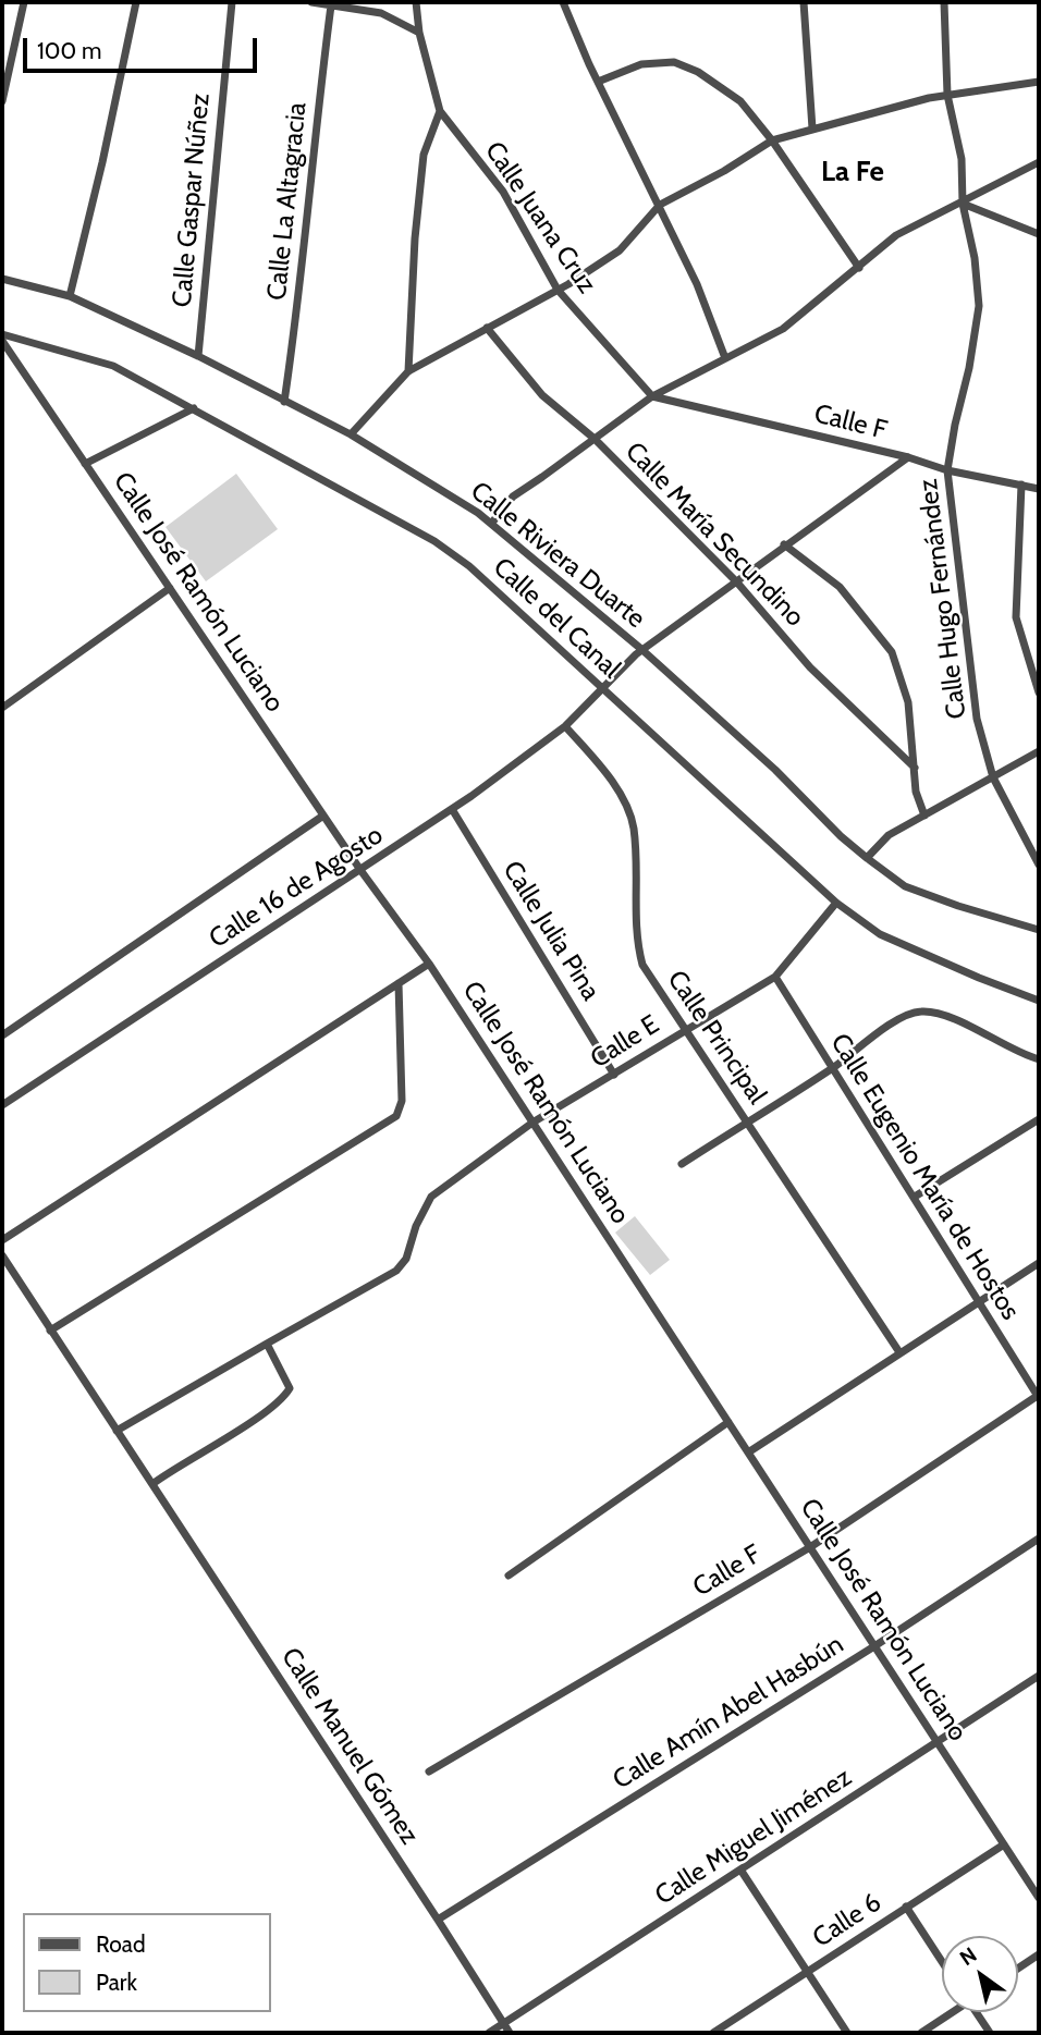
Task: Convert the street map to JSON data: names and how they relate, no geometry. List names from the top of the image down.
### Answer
{
  "streets": {
    "street": [
      "Calle Gaspar Núñez",
      "Calle La Altagracia",
      "Calle Juana Cruz",
      "Calle F",
      "Calle María Secundino",
      "Calle Riviera Duarte",
      "Calle José Ramón Luciano",
      "Calle Hugo Fernández",
      "Calle del Canal",
      "Calle 16 de Agosto",
      "Calle Julia Pina",
      "Calle Principal",
      "Calle E",
      "Calle Eugenio María de Hostos",
      "Calle Amín Abel Hasbún",
      "Calle Manuel Gómez",
      "Calle Miguel Jiménez",
      "Calle 6"
    ]
  },
  "crossings": [
    ["Calle Gaspar Núñez", "Calle Riviera Duarte"],
    ["Calle La Altagracia", "Calle Riviera Duarte"],
    ["Calle Juana Cruz", "Calle F"],
    ["Calle F", "Calle José Ramón Luciano"],
    ["Calle F", "Calle Hugo Fernández"],
    ["Calle F", "Calle 16 de Agosto"],
    ["Calle F", "Calle Eugenio María de Hostos"],
    ["Calle María Secundino", "Calle 16 de Agosto"],
    ["Calle Riviera Duarte", "Calle 16 de Agosto"],
    ["Calle José Ramón Luciano", "Calle 16 de Agosto"],
    ["Calle José Ramón Luciano", "Calle E"],
    ["Calle José Ramón Luciano", "Calle Amín Abel Hasbún"],
    ["Calle José Ramón Luciano", "Calle Miguel Jiménez"],
    ["Calle José Ramón Luciano", "Calle 6"],
    ["Calle del Canal", "Calle 16 de Agosto"],
    ["Calle del Canal", "Calle E"],
    ["Calle 16 de Agosto", "Calle Julia Pina"],
    ["Calle 16 de Agosto", "Calle Principal"],
    ["Calle Julia Pina", "Calle E"],
    ["Calle Principal", "Calle E"],
    ["Calle E", "Calle Eugenio María de Hostos"],
    ["Calle E", "Calle Manuel Gómez"],
    ["Calle Amín Abel Hasbún", "Calle Manuel Gómez"],
    ["Calle Manuel Gómez", "Calle Miguel Jiménez"]
  ],
  "districts": ["La Fe"],
  "legend": ["Road", "Park"],
  "scale_bar": "100 m",
  "north": "top left"
}
